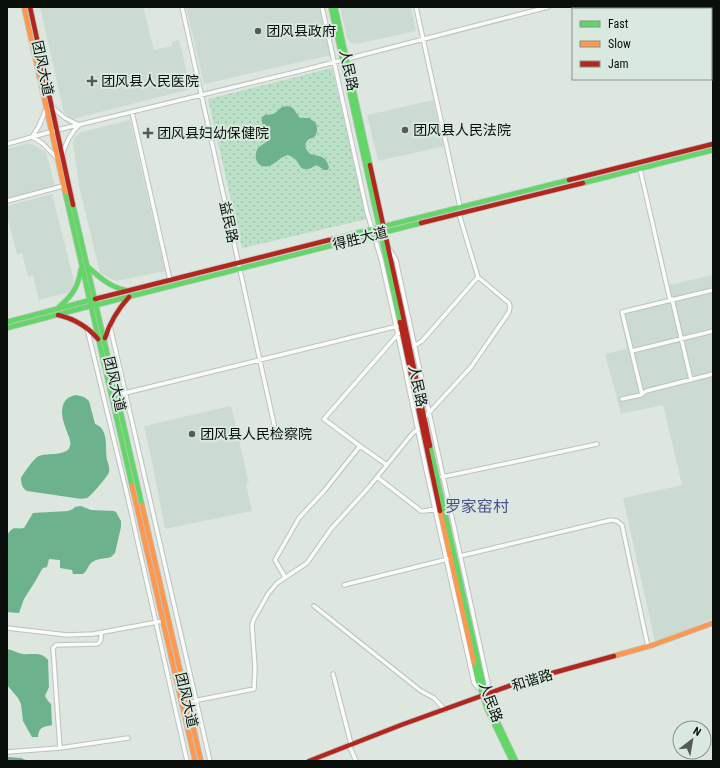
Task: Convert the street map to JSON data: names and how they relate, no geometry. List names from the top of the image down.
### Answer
{
  "streets": {
    "main road": [
      "团风大道",
      "人民路",
      "得胜大道",
      "和谐路"
    ],
    "street": ["益民路"]
  },
  "crossings": [
    ["团风大道", "得胜大道"],
    ["人民路", "得胜大道"],
    ["人民路", "和谐路"],
    ["益民路", "得胜大道"]
  ],
  "districts": ["罗家窑村"],
  "places": {
    "other": ["团风县政府", "团风县人民法院", "团风县人民检察院"],
    "health": ["团风县人民医院", "团风县妇幼保健院"]
  },
  "legend": ["Fast", "Slow", "Jam"],
  "north": "top right"
}
